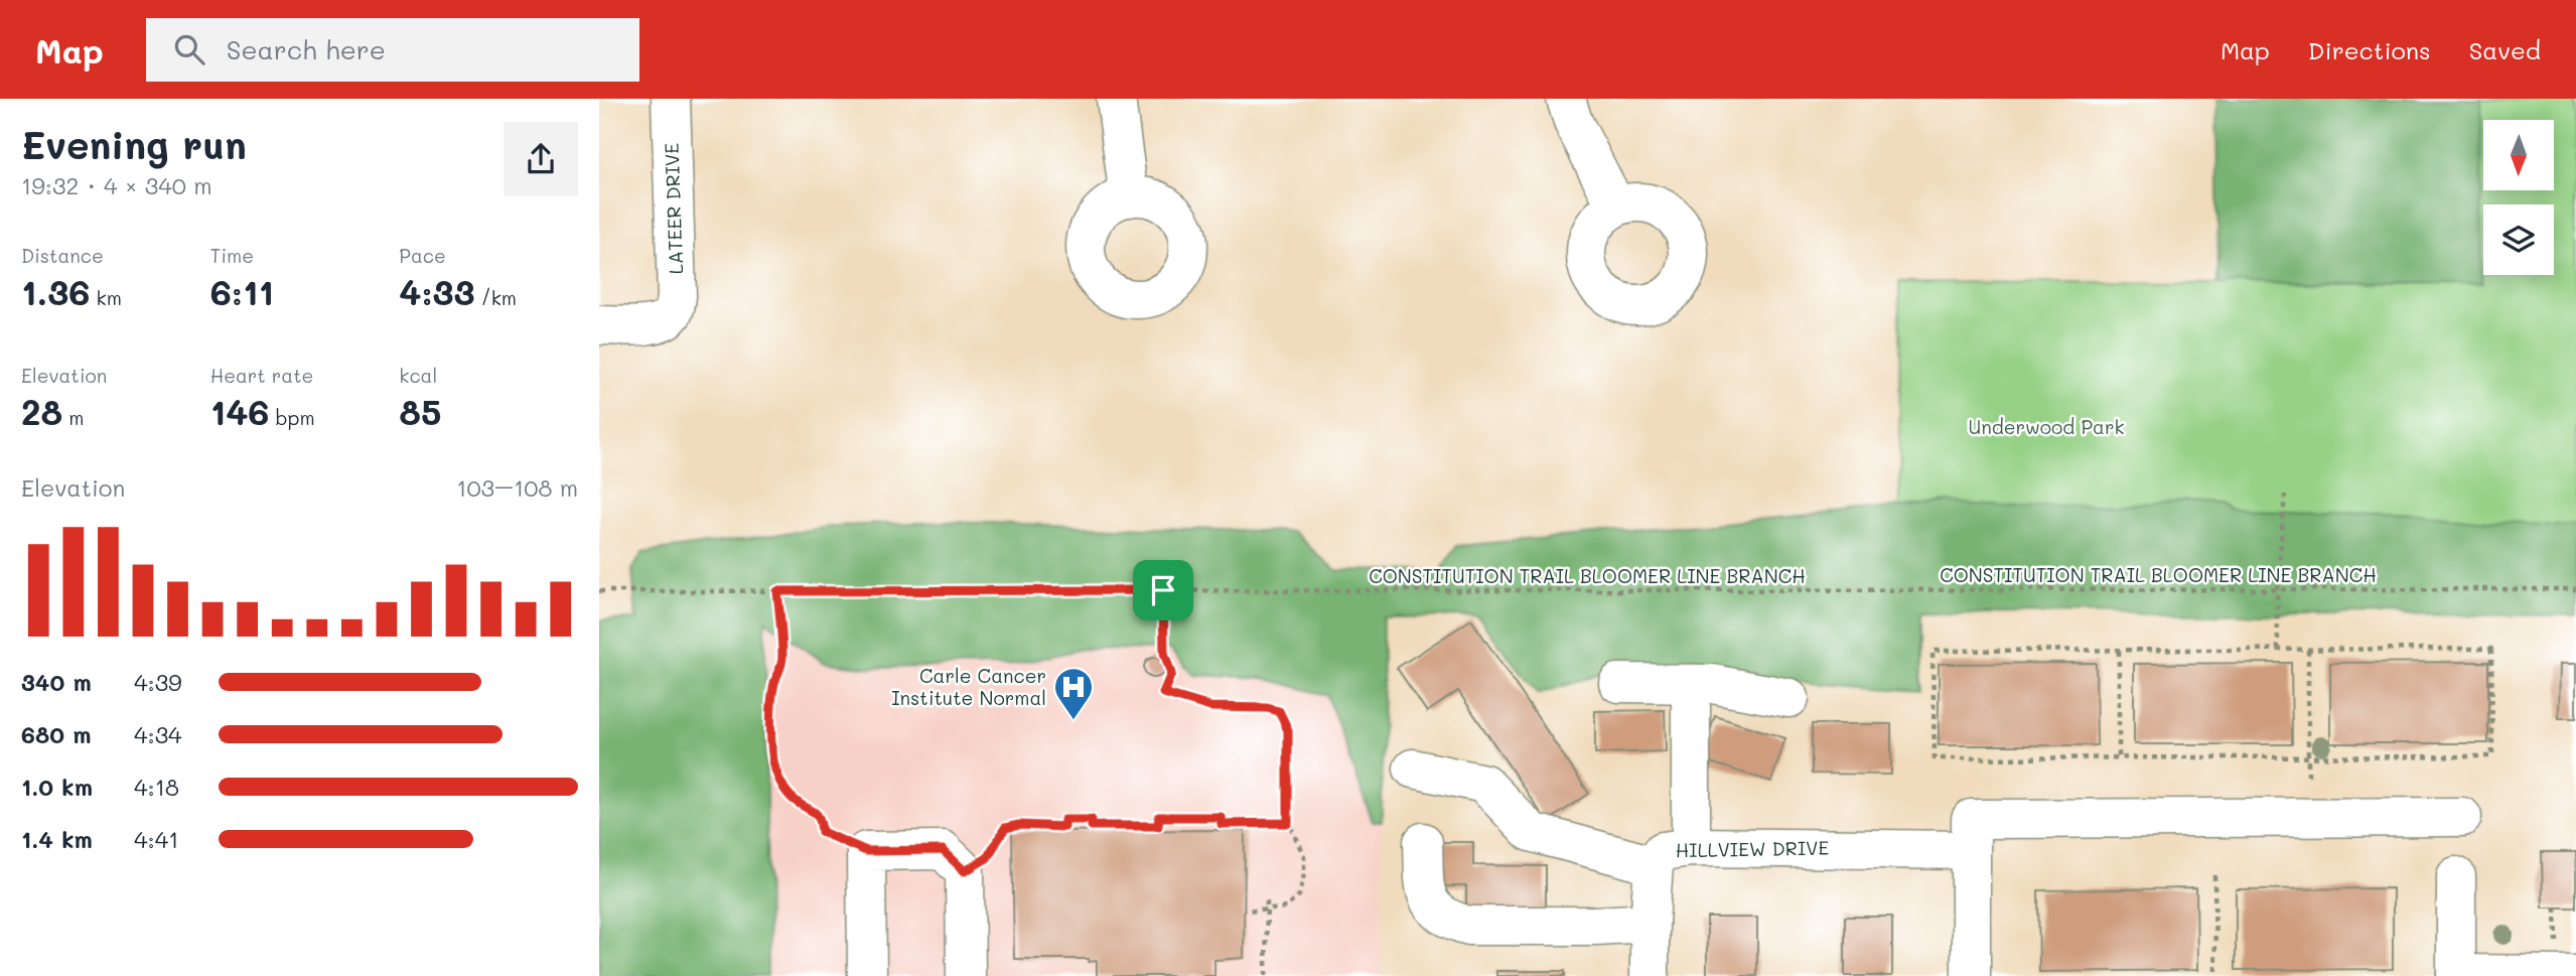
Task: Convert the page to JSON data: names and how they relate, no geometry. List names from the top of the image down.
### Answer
{
  "streets": {
    "street": ["LATEER DRIVE", "HILLVIEW DRIVE"],
    "path": ["CONSTITUTION TRAIL BLOOMER LINE BRANCH"]
  },
  "parks": ["Underwood Park"],
  "places": {
    "hospital": ["Carle Cancer Institute Normal"]
  },
  "north": "bottom",
  "page": {
    "header": "Map",
    "search": "Search here",
    "nav": ["Map", "Directions", "Saved"],
    "heading": ["Evening run", "19:32 · 4 × 340 m"],
    "stats": [
      ["Distance", "1.36 km"],
      ["Time", "6:11"],
      ["Pace", "4:33 /km"],
      ["Elevation", "28 m"],
      ["Heart rate", "146 bpm"],
      ["kcal", "85"]
    ],
    "chart": ["Elevation", "103–108 m"],
    "list": [
      {
        "name": "340 m",
        "note": "4:39"
      },
      {
        "name": "680 m",
        "note": "4:34"
      },
      {
        "name": "1.0 km",
        "note": "4:18"
      },
      {
        "name": "1.4 km",
        "note": "4:41"
      }
    ]
  }
}
